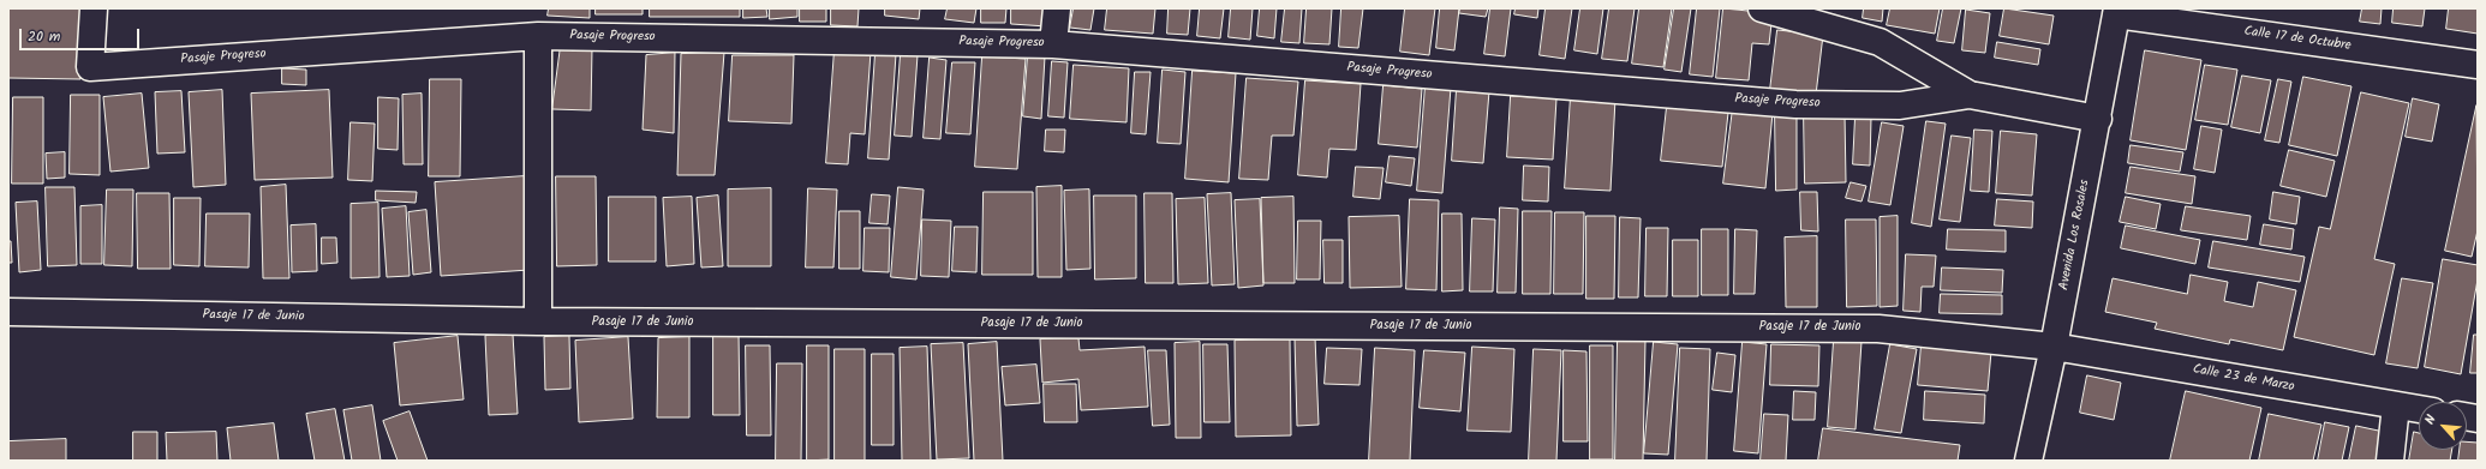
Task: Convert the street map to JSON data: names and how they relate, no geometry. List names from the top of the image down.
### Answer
{
  "streets": {
    "street": [
      "Pasaje Progreso",
      "Calle 17 de Octubre",
      "Avenida Los Rosales",
      "Pasaje 17 de Junio",
      "Calle 23 de Marzo"
    ]
  },
  "crossings": [
    ["Calle 17 de Octubre", "Avenida Los Rosales"],
    ["Avenida Los Rosales", "Pasaje 17 de Junio"],
    ["Avenida Los Rosales", "Calle 23 de Marzo"],
    ["Pasaje 17 de Junio", "Calle 23 de Marzo"]
  ],
  "scale_bar": "20 m",
  "north": "top left"
}
